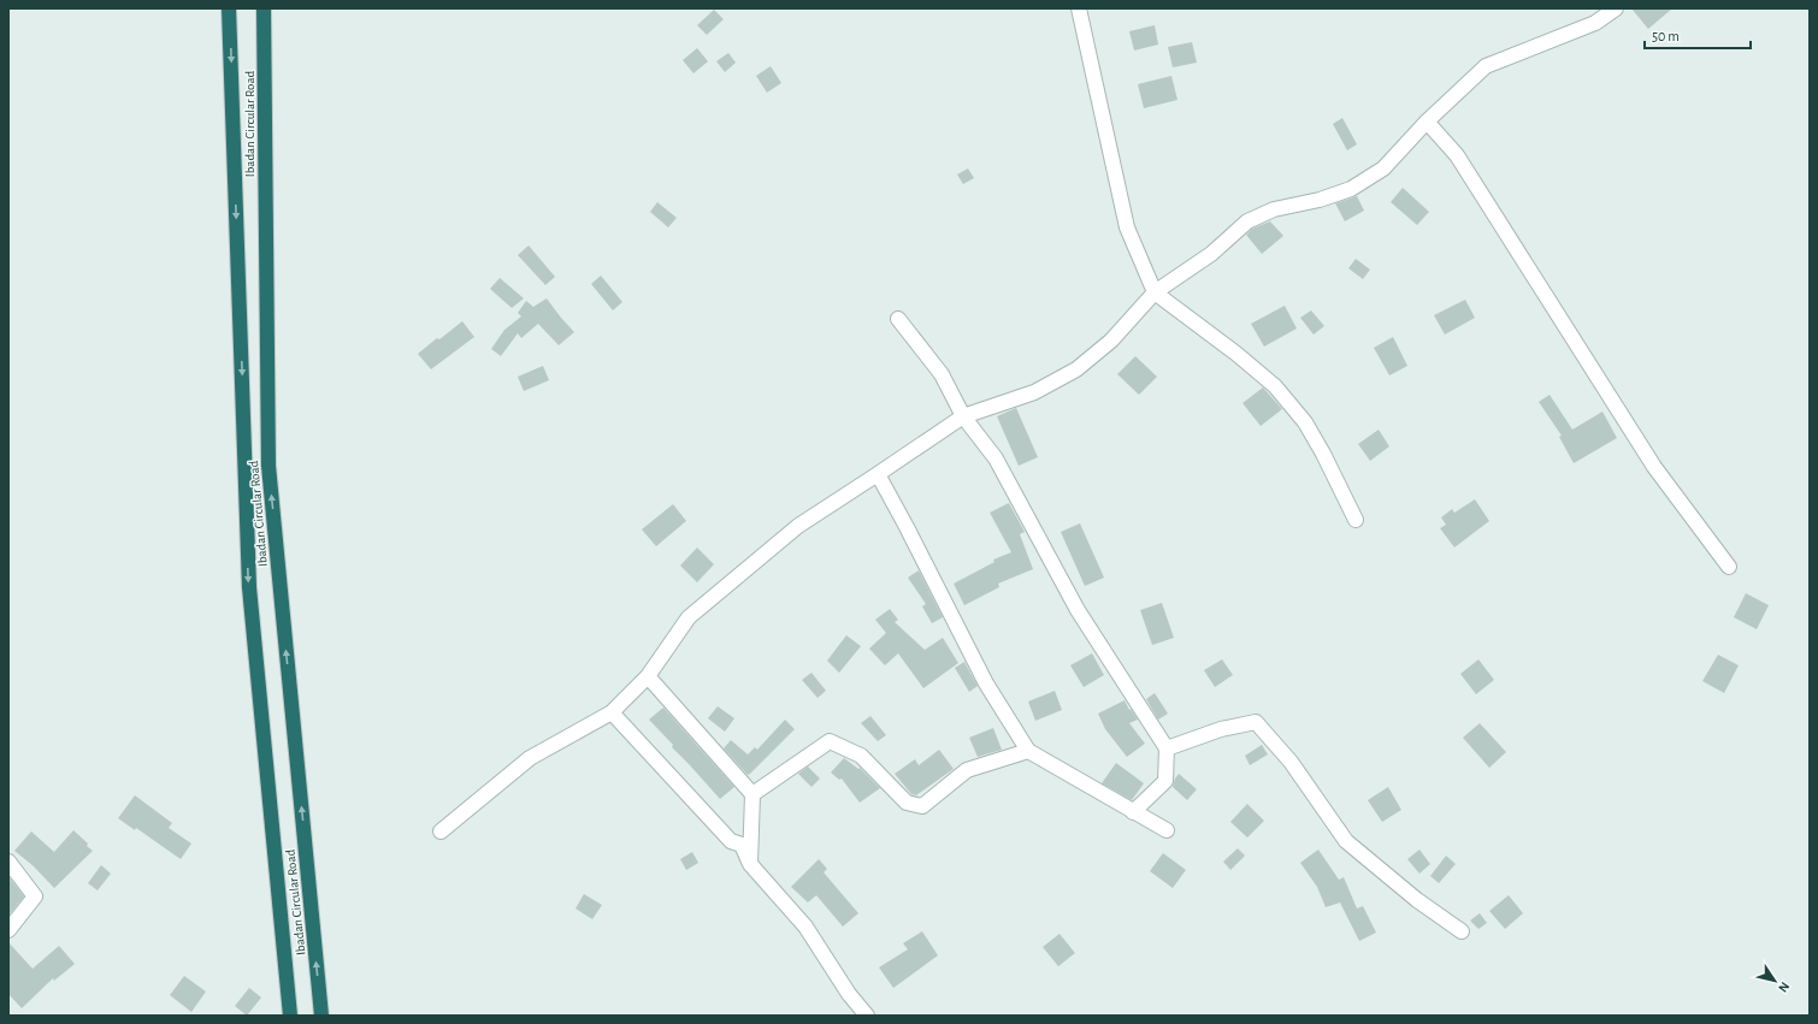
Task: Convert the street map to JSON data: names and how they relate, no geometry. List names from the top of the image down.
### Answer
{
  "streets": {
    "highway": ["Ibadan Circular Road"]
  },
  "scale_bar": "50 m",
  "north": "bottom right"
}
